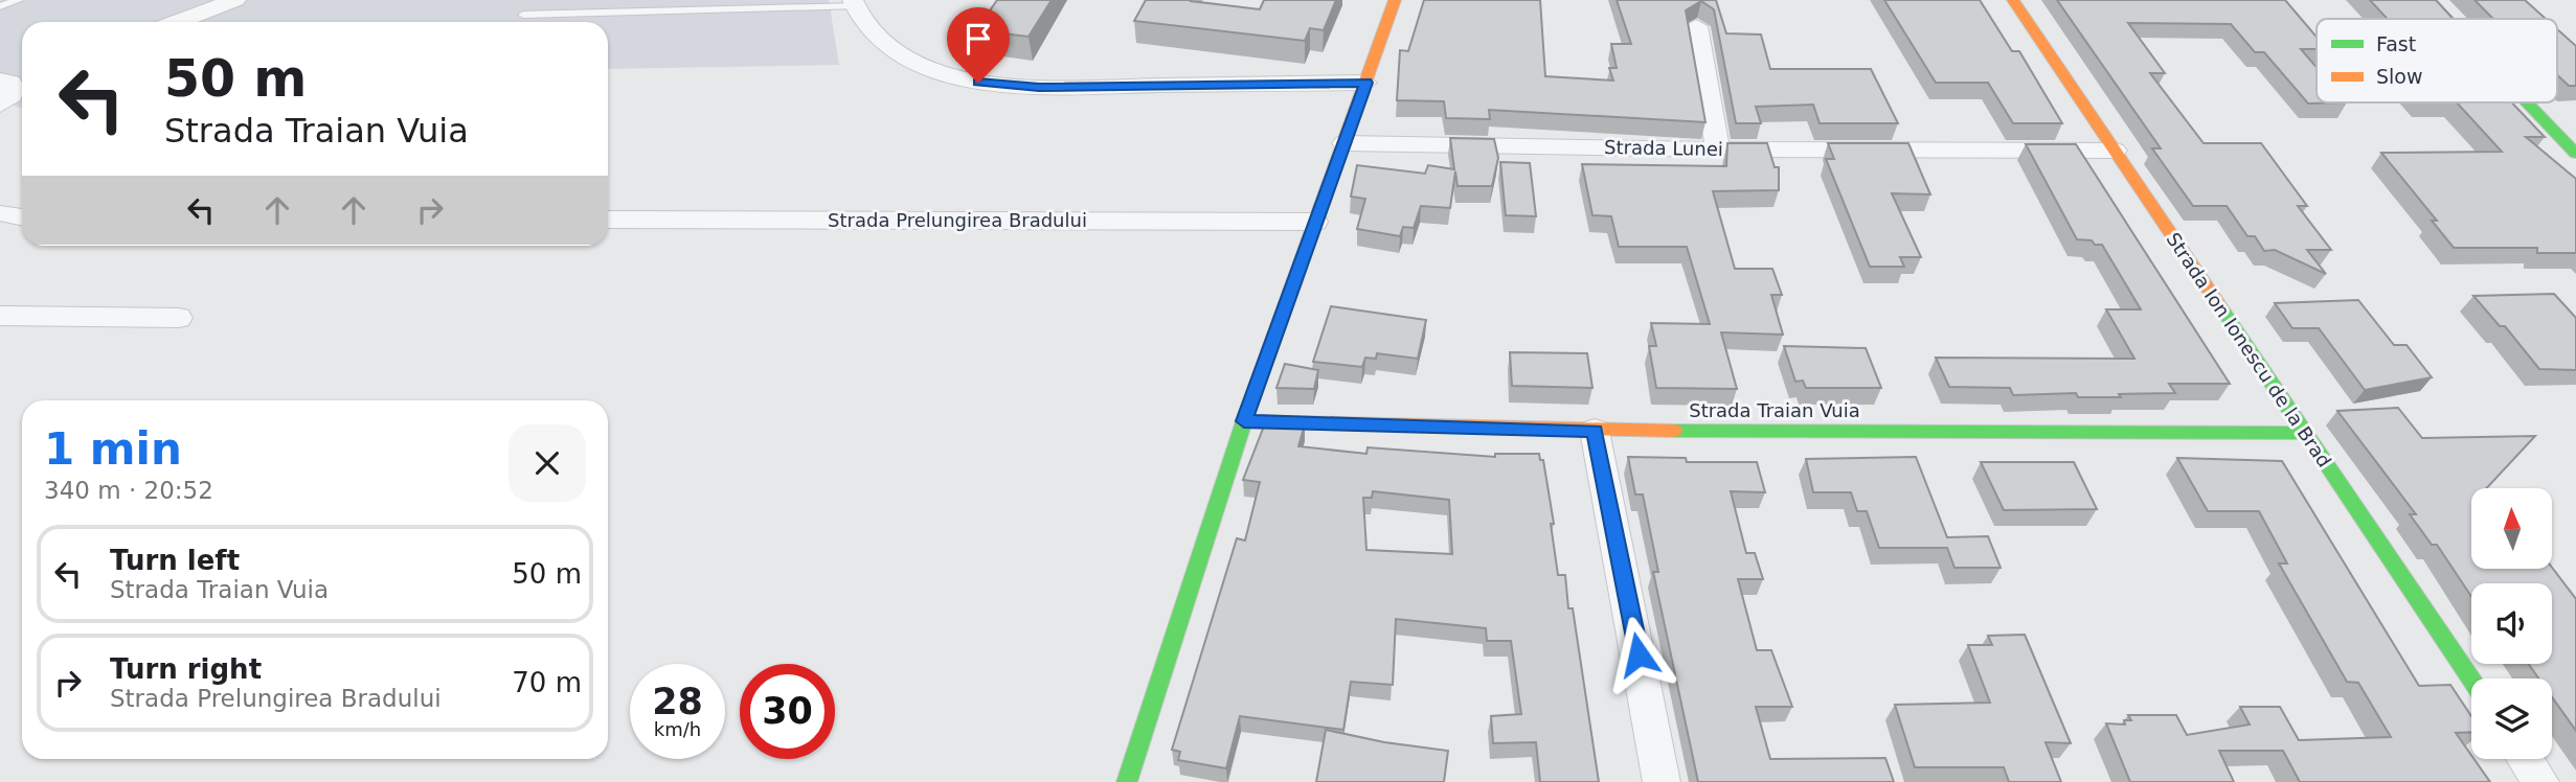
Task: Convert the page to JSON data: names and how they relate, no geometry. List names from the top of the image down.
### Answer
{
  "streets": {
    "street": [
      "Strada Lunei",
      "Strada Prelungirea Bradului",
      "Strada Ion Ionescu de la Brad",
      "Strada Traian Vuia"
    ]
  },
  "crossings": [
    ["Strada Lunei", "Strada Ion Ionescu de la Brad"],
    ["Strada Ion Ionescu de la Brad", "Strada Traian Vuia"]
  ],
  "legend": ["Fast", "Slow"],
  "north": "top",
  "page": {
    "turn": ["50 m", "Strada Traian Vuia"],
    "heading": ["1 min", "340 m · 20:52"],
    "list": [
      {
        "name": "Turn left",
        "note": "Strada Traian Vuia",
        "value": "50 m"
      },
      {
        "name": "Turn right",
        "note": "Strada Prelungirea Bradului",
        "value": "70 m"
      }
    ],
    "speed": "28 km/h",
    "limit": "30"
  }
}
